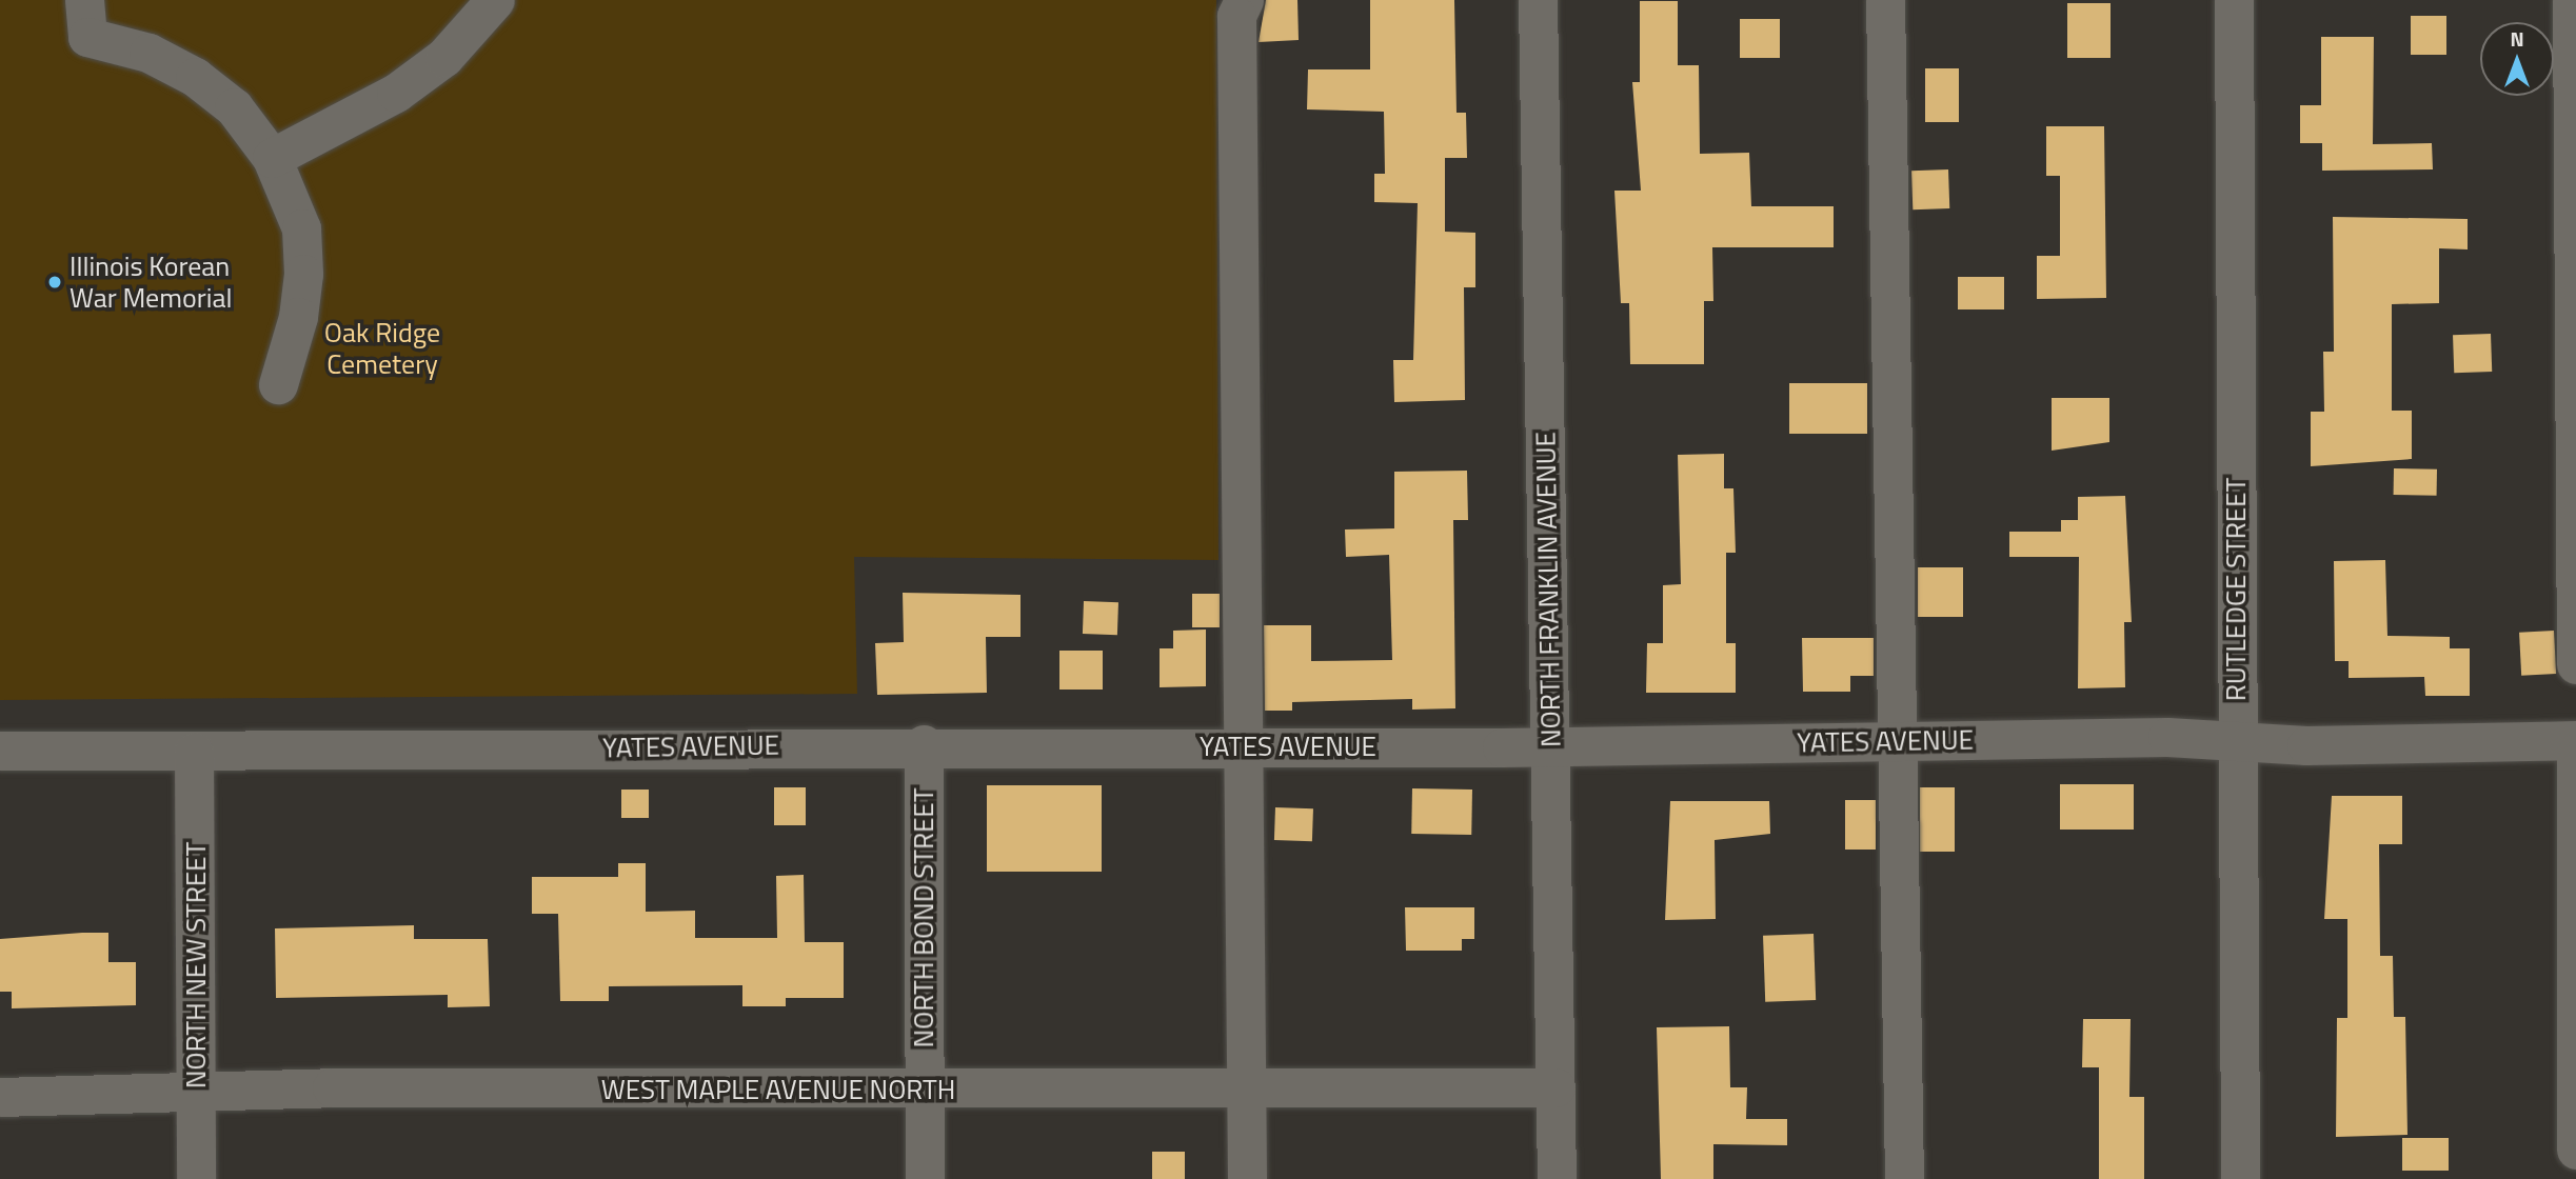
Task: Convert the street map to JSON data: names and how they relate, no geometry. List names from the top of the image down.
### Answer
{
  "streets": {
    "street": [
      "NORTH FRANKLIN AVENUE",
      "RUTLEDGE STREET",
      "YATES AVENUE",
      "NORTH BOND STREET",
      "NORTH NEW STREET",
      "WEST MAPLE AVENUE NORTH"
    ]
  },
  "crossings": [
    ["NORTH FRANKLIN AVENUE", "YATES AVENUE"],
    ["NORTH FRANKLIN AVENUE", "WEST MAPLE AVENUE NORTH"],
    ["RUTLEDGE STREET", "YATES AVENUE"],
    ["YATES AVENUE", "NORTH BOND STREET"],
    ["YATES AVENUE", "NORTH NEW STREET"],
    ["NORTH BOND STREET", "WEST MAPLE AVENUE NORTH"],
    ["NORTH NEW STREET", "WEST MAPLE AVENUE NORTH"]
  ],
  "parks": ["Oak Ridge Cemetery"],
  "places": ["Illinois Korean War Memorial"],
  "north": "top"
}
